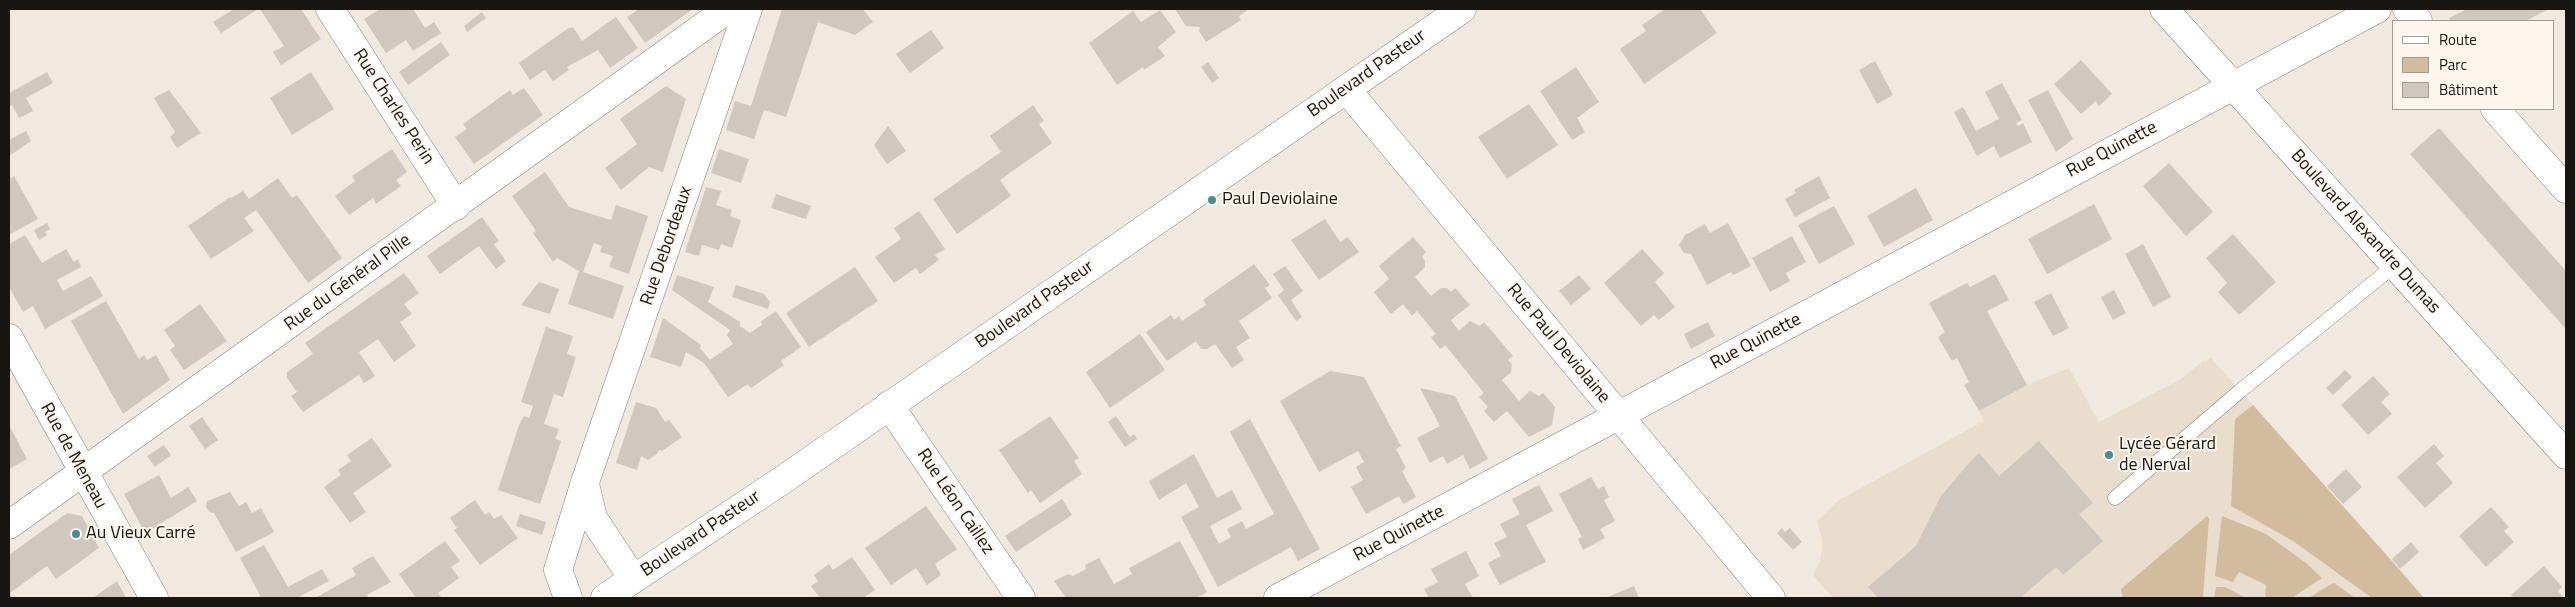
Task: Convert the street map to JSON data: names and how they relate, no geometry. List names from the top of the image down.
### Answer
{
  "streets": {
    "street": [
      "Boulevard Pasteur",
      "Rue Charles Perin",
      "Rue Quinette",
      "Boulevard Alexandre Dumas",
      "Rue Debordeaux",
      "Rue du Général Pille",
      "Rue Paul Deviolaine",
      "Rue de Meneau",
      "Rue Léon Caillez"
    ]
  },
  "crossings": [
    ["Boulevard Pasteur", "Rue Paul Deviolaine"],
    ["Boulevard Pasteur", "Rue Léon Caillez"],
    ["Rue Charles Perin", "Rue du Général Pille"],
    ["Rue Quinette", "Boulevard Alexandre Dumas"],
    ["Rue Quinette", "Rue Paul Deviolaine"],
    ["Rue du Général Pille", "Rue de Meneau"]
  ],
  "places": ["Paul Deviolaine", "Lycée Gérard de Nerval", "Au Vieux Carré"],
  "legend": ["Route", "Parc", "Bâtiment"]
}
